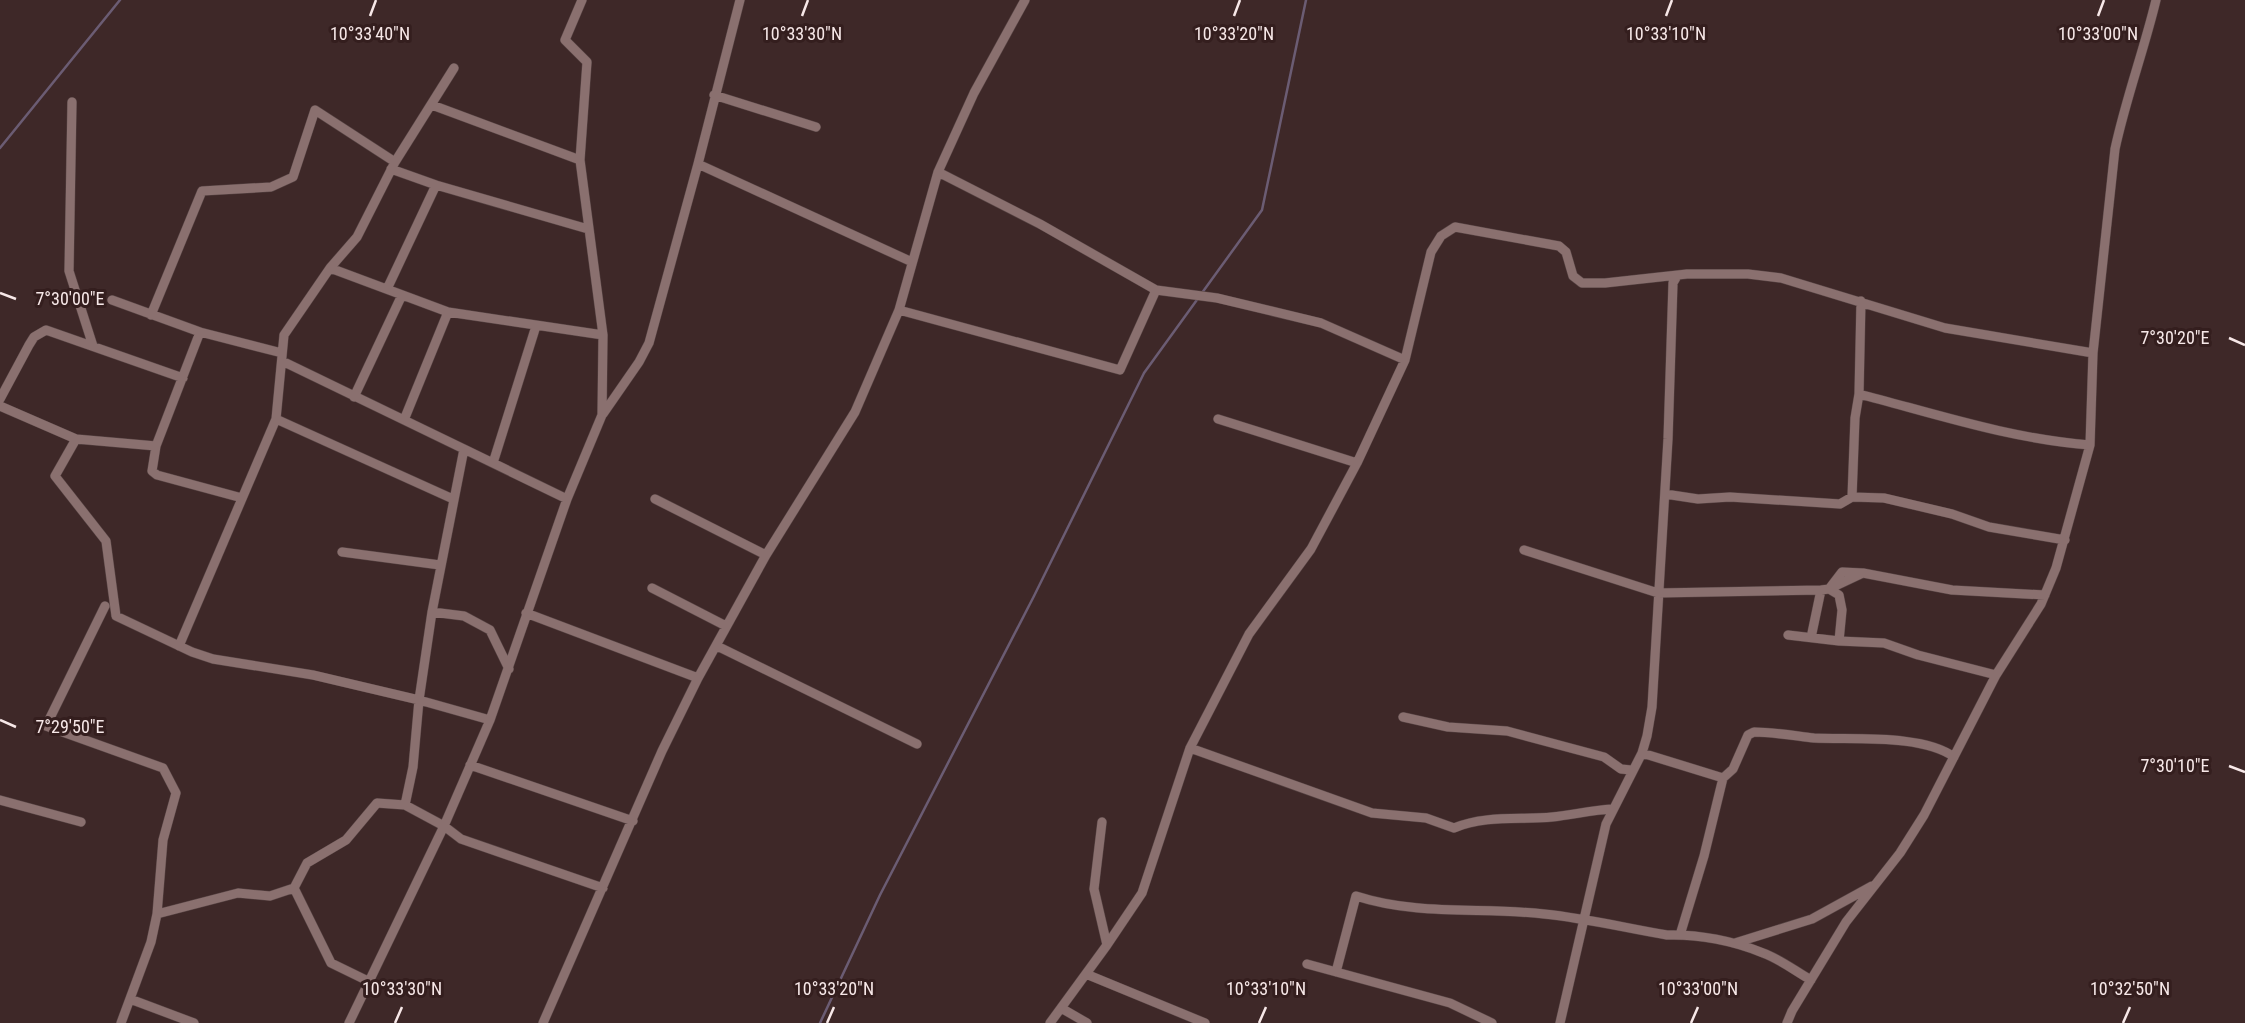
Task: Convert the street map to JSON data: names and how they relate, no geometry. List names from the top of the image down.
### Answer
{
  "coordinates": [
    "10°33'40\"N",
    "10°33'30\"N",
    "10°33'20\"N",
    "10°33'10\"N",
    "10°33'00\"N",
    "7°30'00\"E",
    "7°30'20\"E",
    "7°29'50\"E",
    "7°30'10\"E",
    "10°32'50\"N"
  ]
}
